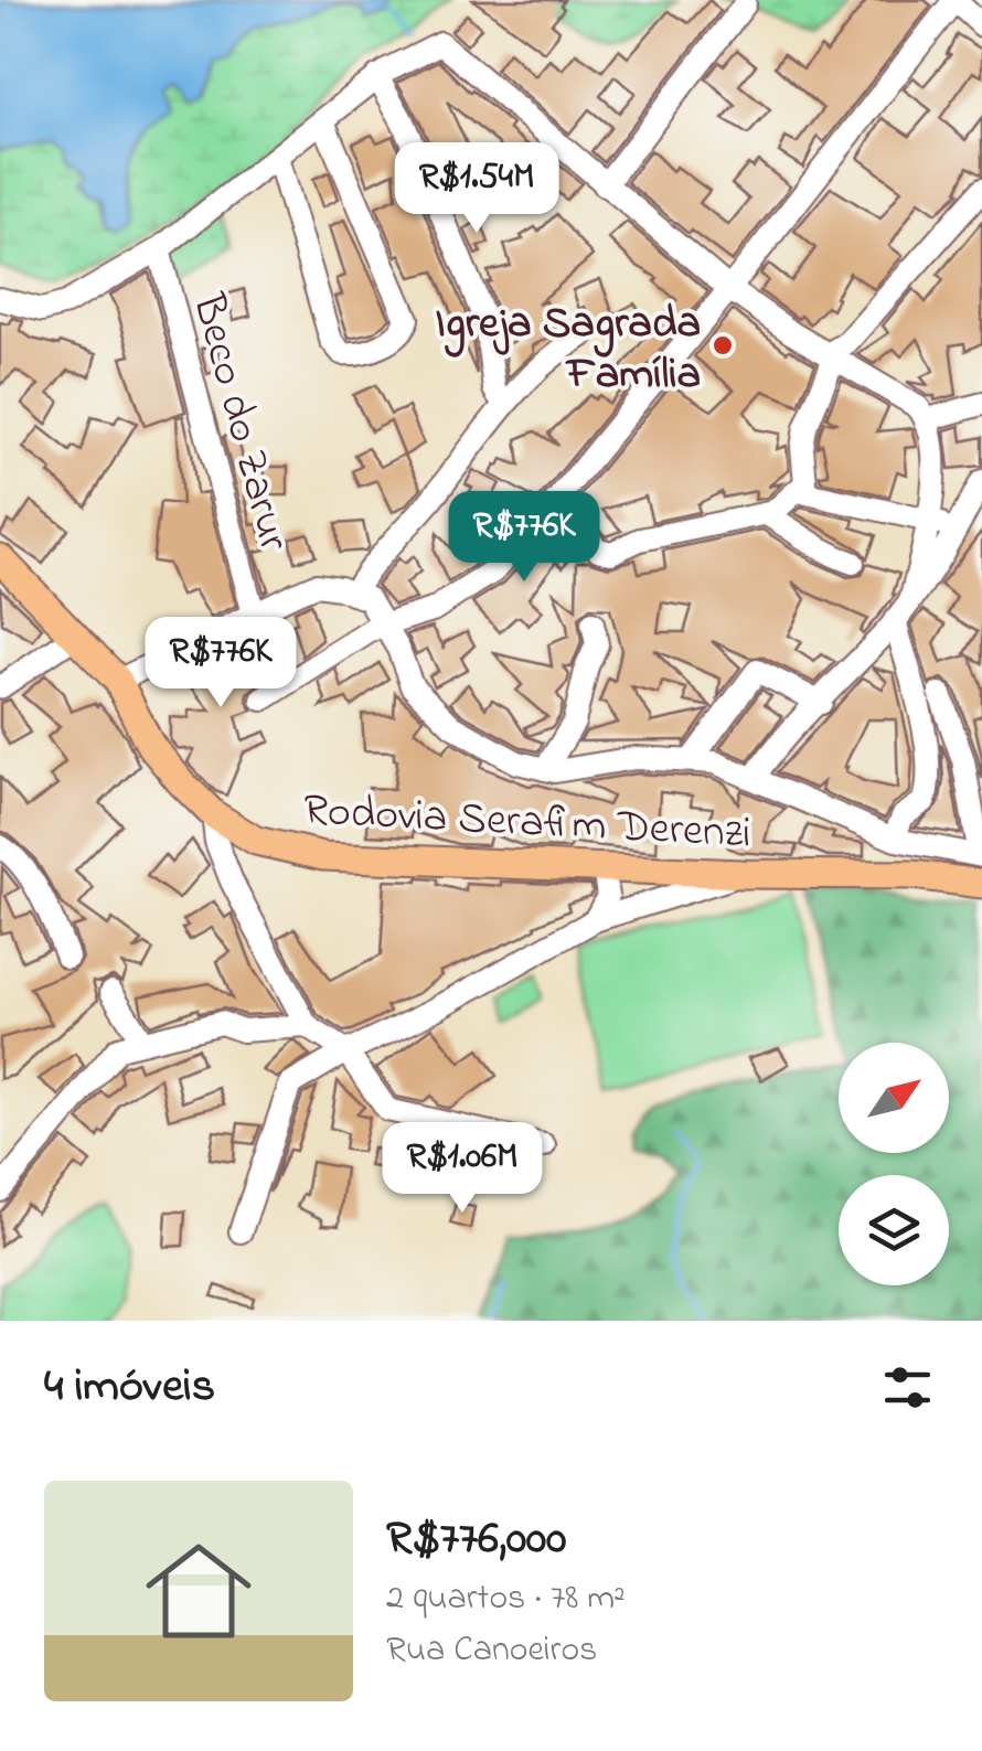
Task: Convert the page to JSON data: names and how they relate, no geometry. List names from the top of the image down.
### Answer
{
  "streets": {
    "main road": ["Rodovia Serafim Derenzi"],
    "street": ["Beco do Zarur"]
  },
  "places": ["Igreja Sagrada Família"],
  "north": "top right",
  "page": {
    "price": [
      "R$1.54M",
      "R$776K",
      "R$776K",
      "R$1.06M"
    ],
    "heading": "4 imóveis",
    "list": [
      {
        "name": "R$776,000",
        "note": "2 quartos · 78 m² · Rua Canoeiros"
      }
    ]
  }
}
